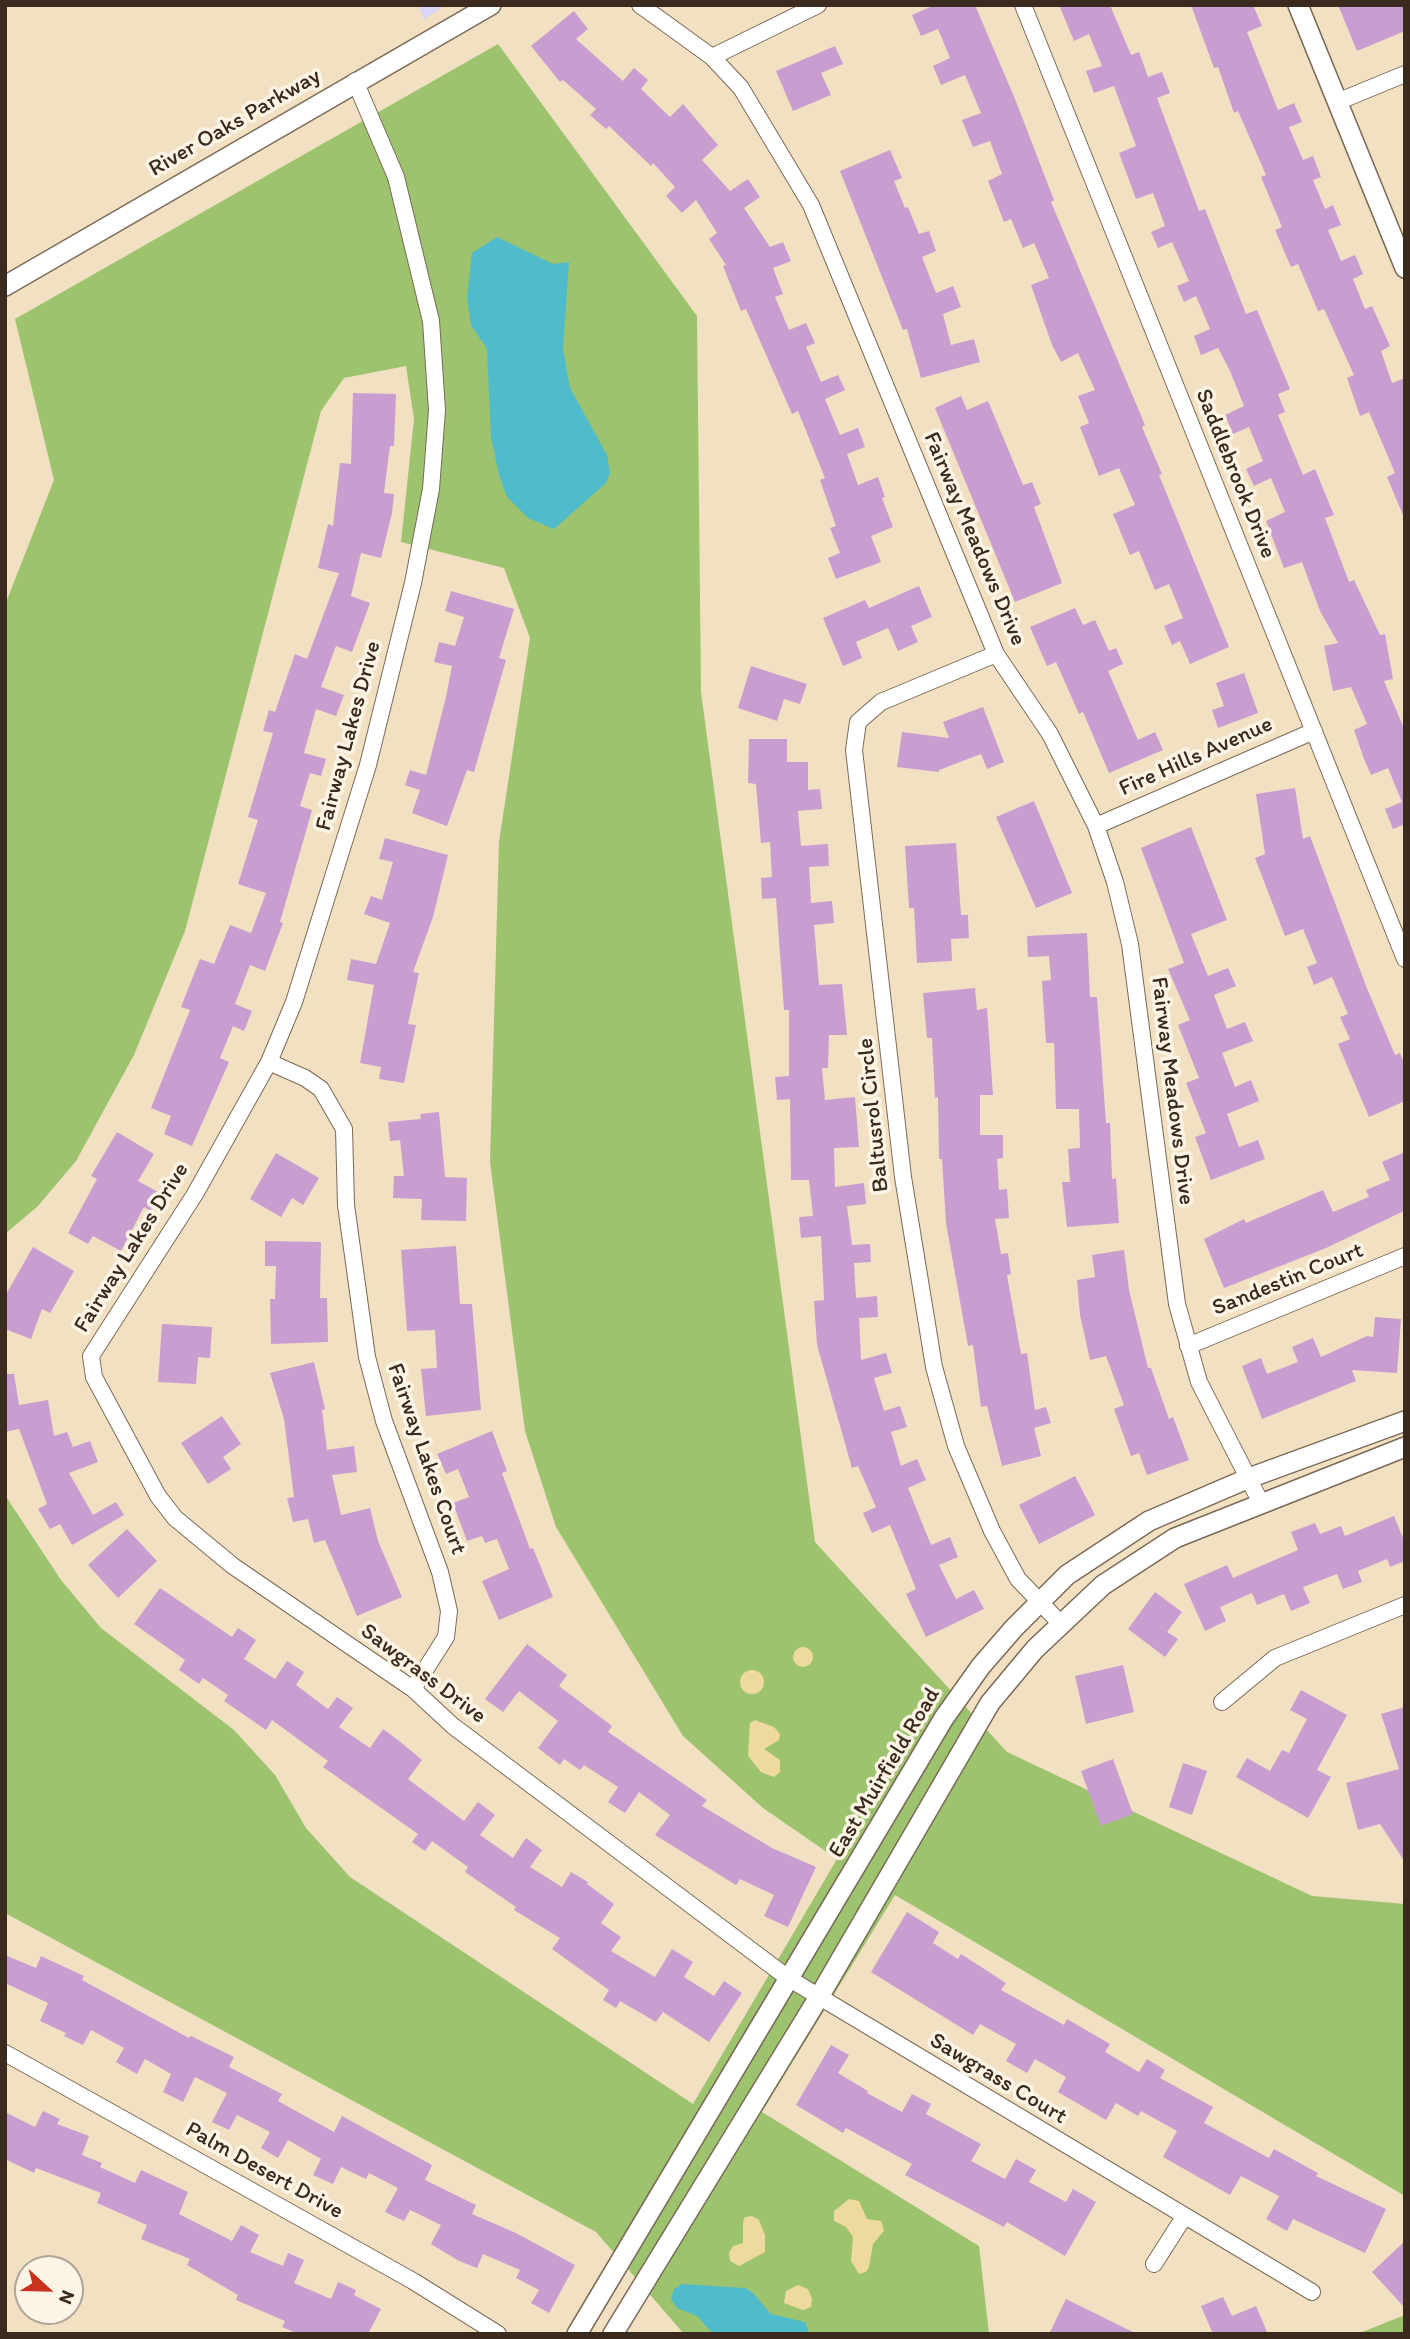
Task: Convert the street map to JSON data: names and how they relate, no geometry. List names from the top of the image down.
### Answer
{
  "streets": {
    "street": [
      "River Oaks Parkway",
      "Saddlebrook Drive",
      "Fairway Meadows Drive",
      "Fairway Lakes Drive",
      "Fire Hills Avenue",
      "Baltusrol Circle",
      "Sandestin Court",
      "Fairway Lakes Court",
      "Sawgrass Drive",
      "East Muirfield Road",
      "Sawgrass Court",
      "Palm Desert Drive"
    ]
  },
  "crossings": [
    ["River Oaks Parkway", "Fairway Lakes Drive"],
    ["Saddlebrook Drive", "Fire Hills Avenue"],
    ["Fairway Meadows Drive", "Fire Hills Avenue"],
    ["Fairway Meadows Drive", "Baltusrol Circle"],
    ["Fairway Meadows Drive", "Sandestin Court"],
    ["Fairway Meadows Drive", "East Muirfield Road"],
    ["Fairway Lakes Drive", "Fairway Lakes Court"],
    ["Fairway Lakes Drive", "Sawgrass Drive"],
    ["Baltusrol Circle", "East Muirfield Road"],
    ["Fairway Lakes Court", "Sawgrass Drive"],
    ["Sawgrass Drive", "East Muirfield Road"],
    ["Sawgrass Drive", "Sawgrass Court"],
    ["East Muirfield Road", "Sawgrass Court"]
  ],
  "north": "right"
}
